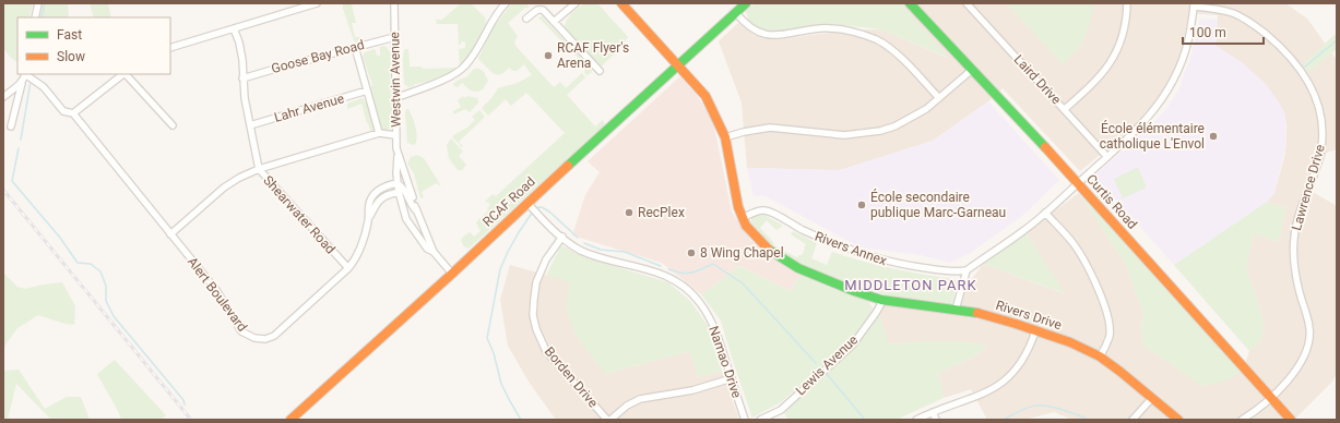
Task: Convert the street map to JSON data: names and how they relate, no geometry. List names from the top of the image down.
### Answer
{
  "streets": {
    "main road": ["RCAF Road", "Curtis Road", "Rivers Drive"],
    "street": [
      "Goose Bay Road",
      "Westwin Avenue",
      "Laird Drive",
      "Lahr Avenue",
      "Lawrence Drive",
      "Shearwater Road",
      "Rivers Annex",
      "Alert Boulevard",
      "Namao Drive",
      "Lewis Avenue",
      "Borden Drive"
    ]
  },
  "crossings": [
    ["Goose Bay Road", "Westwin Avenue"],
    ["Goose Bay Road", "Shearwater Road"],
    ["Westwin Avenue", "RCAF Road"],
    ["Westwin Avenue", "Alert Boulevard"],
    ["Lahr Avenue", "Shearwater Road"],
    ["Lawrence Drive", "Curtis Road"],
    ["RCAF Road", "Rivers Drive"],
    ["RCAF Road", "Namao Drive"],
    ["Shearwater Road", "Alert Boulevard"],
    ["Rivers Annex", "Rivers Drive"],
    ["Rivers Drive", "Lewis Avenue"],
    ["Namao Drive", "Borden Drive"]
  ],
  "districts": ["MIDDLETON PARK"],
  "places": [
    "RCAF Flyer's Arena",
    "École élémentaire catholique L'Envol",
    "École secondaire publique Marc-Garneau",
    "RecPlex",
    "8 Wing Chapel"
  ],
  "legend": ["Fast", "Slow"],
  "scale_bar": "100 m"
}
